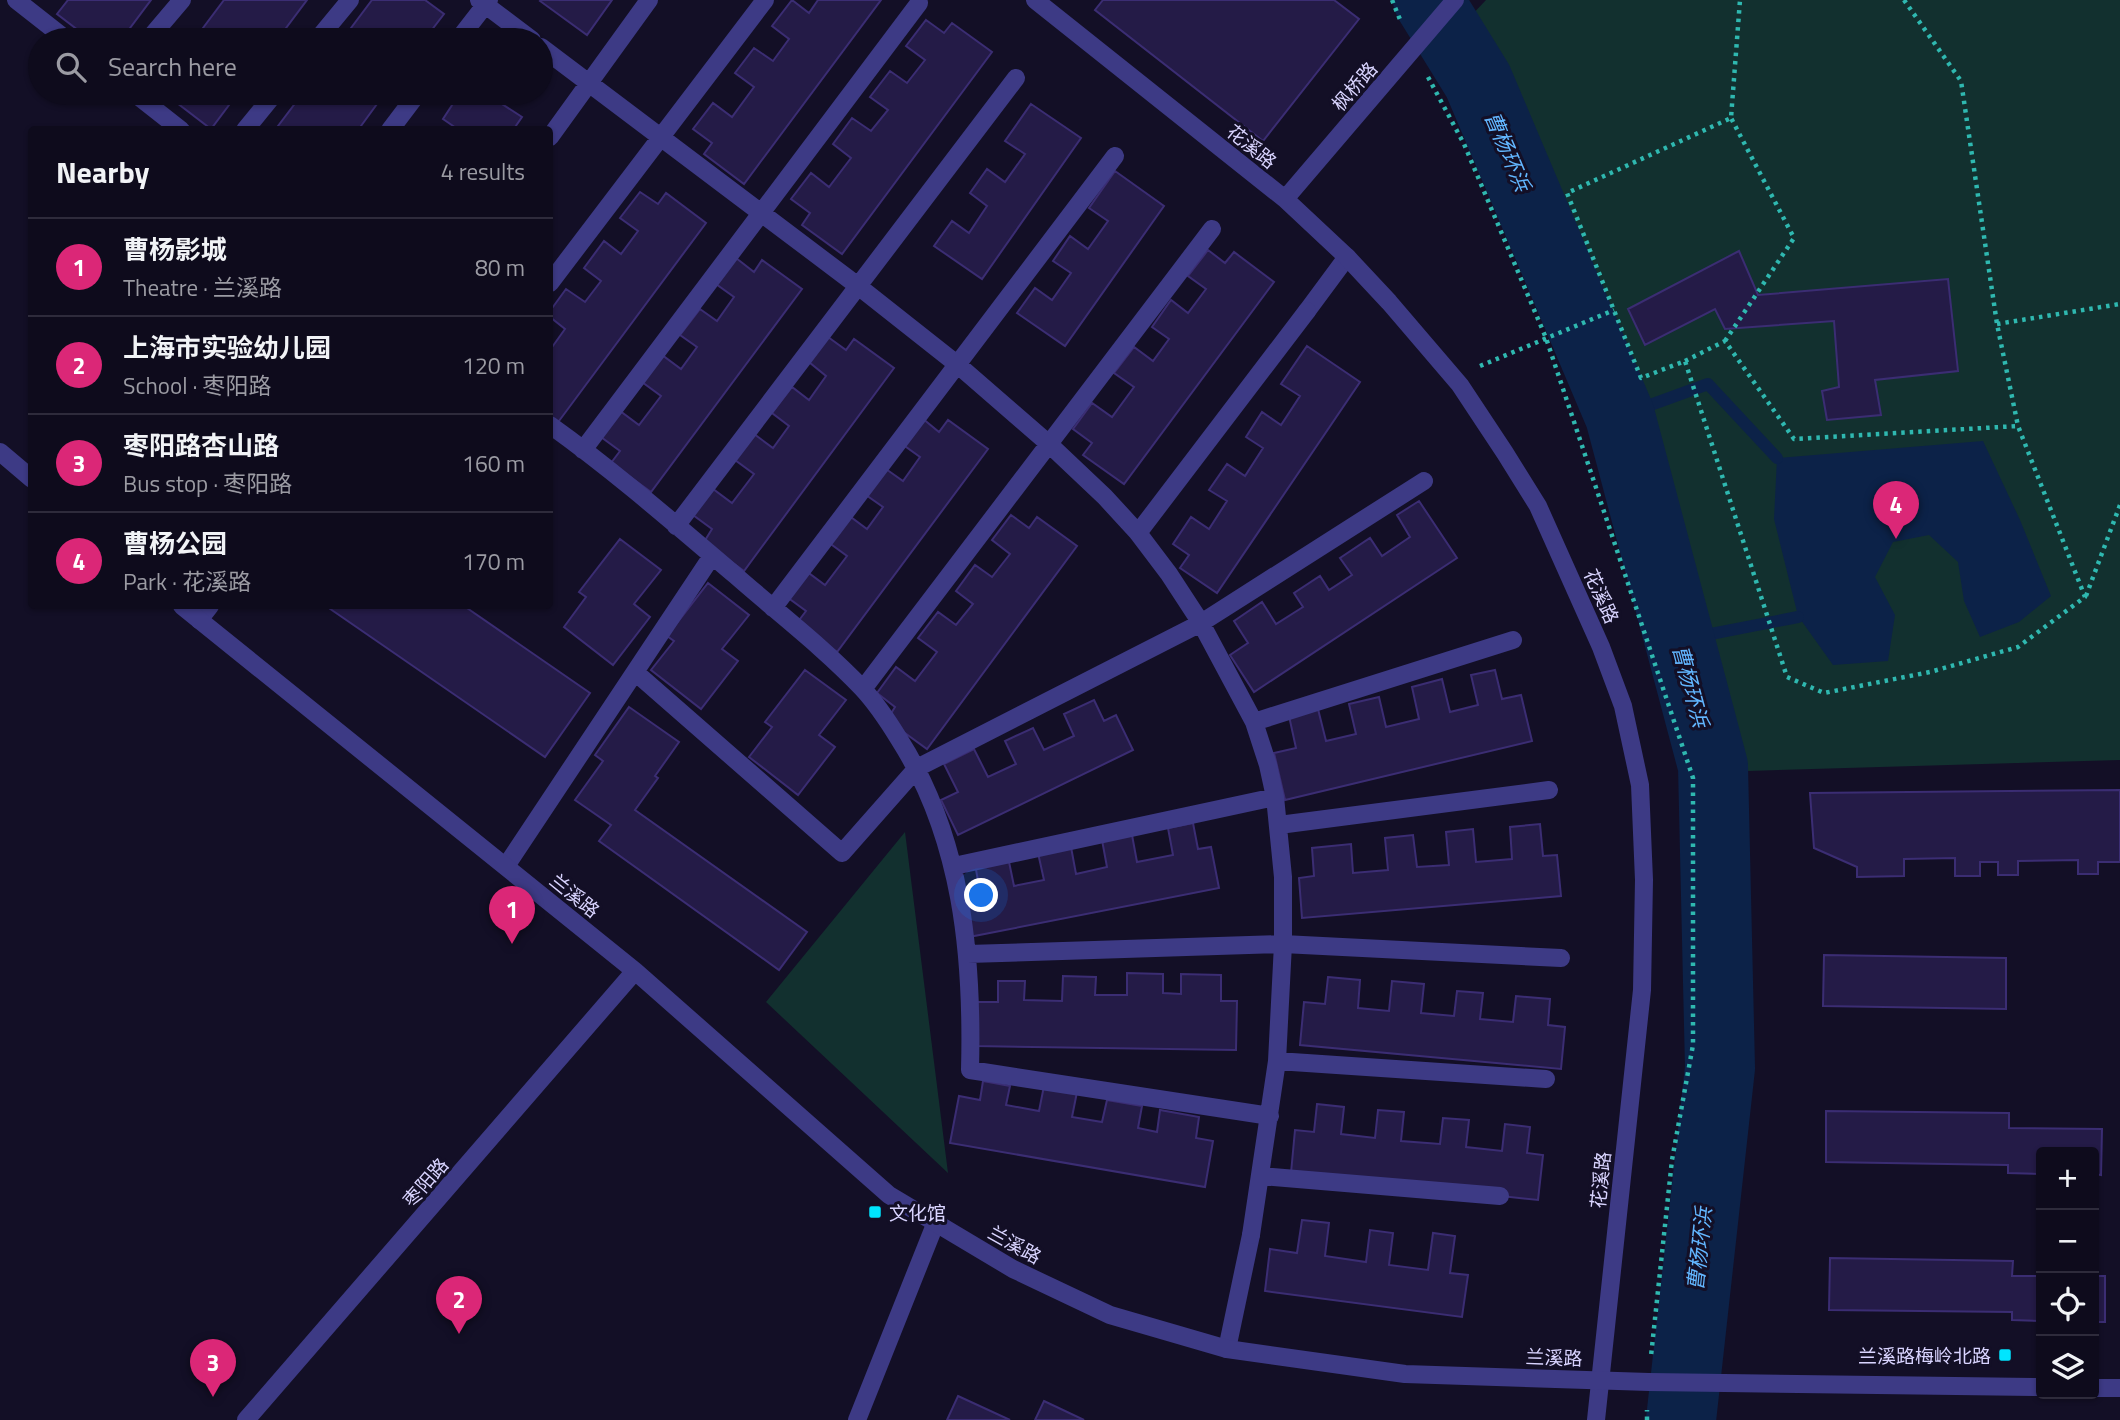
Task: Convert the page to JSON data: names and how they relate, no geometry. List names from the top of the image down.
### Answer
{
  "streets": {
    "street": [
      "枫桥路",
      "花溪路",
      "兰溪路",
      "枣阳路"
    ]
  },
  "crossings": [
    ["枫桥路", "花溪路"],
    ["花溪路", "兰溪路"],
    ["兰溪路", "枣阳路"]
  ],
  "water": ["曹杨环浜"],
  "places": {
    "transit": ["文化馆", "兰溪路梅岭北路"]
  },
  "page": {
    "search": "Search here",
    "heading": ["Nearby", "4 results"],
    "list": [
      {
        "mark": "1",
        "name": "曹杨影城",
        "note": "Theatre · 兰溪路",
        "value": "80 m"
      },
      {
        "mark": "2",
        "name": "上海市实验幼儿园",
        "note": "School · 枣阳路",
        "value": "120 m"
      },
      {
        "mark": "3",
        "name": "枣阳路杏山路",
        "note": "Bus stop · 枣阳路",
        "value": "160 m"
      },
      {
        "mark": "4",
        "name": "曹杨公园",
        "note": "Park · 花溪路",
        "value": "170 m"
      }
    ],
    "pins": [
      "4",
      "1",
      "2",
      "3"
    ],
    "map_buttons": ["+", "−"]
  }
}
